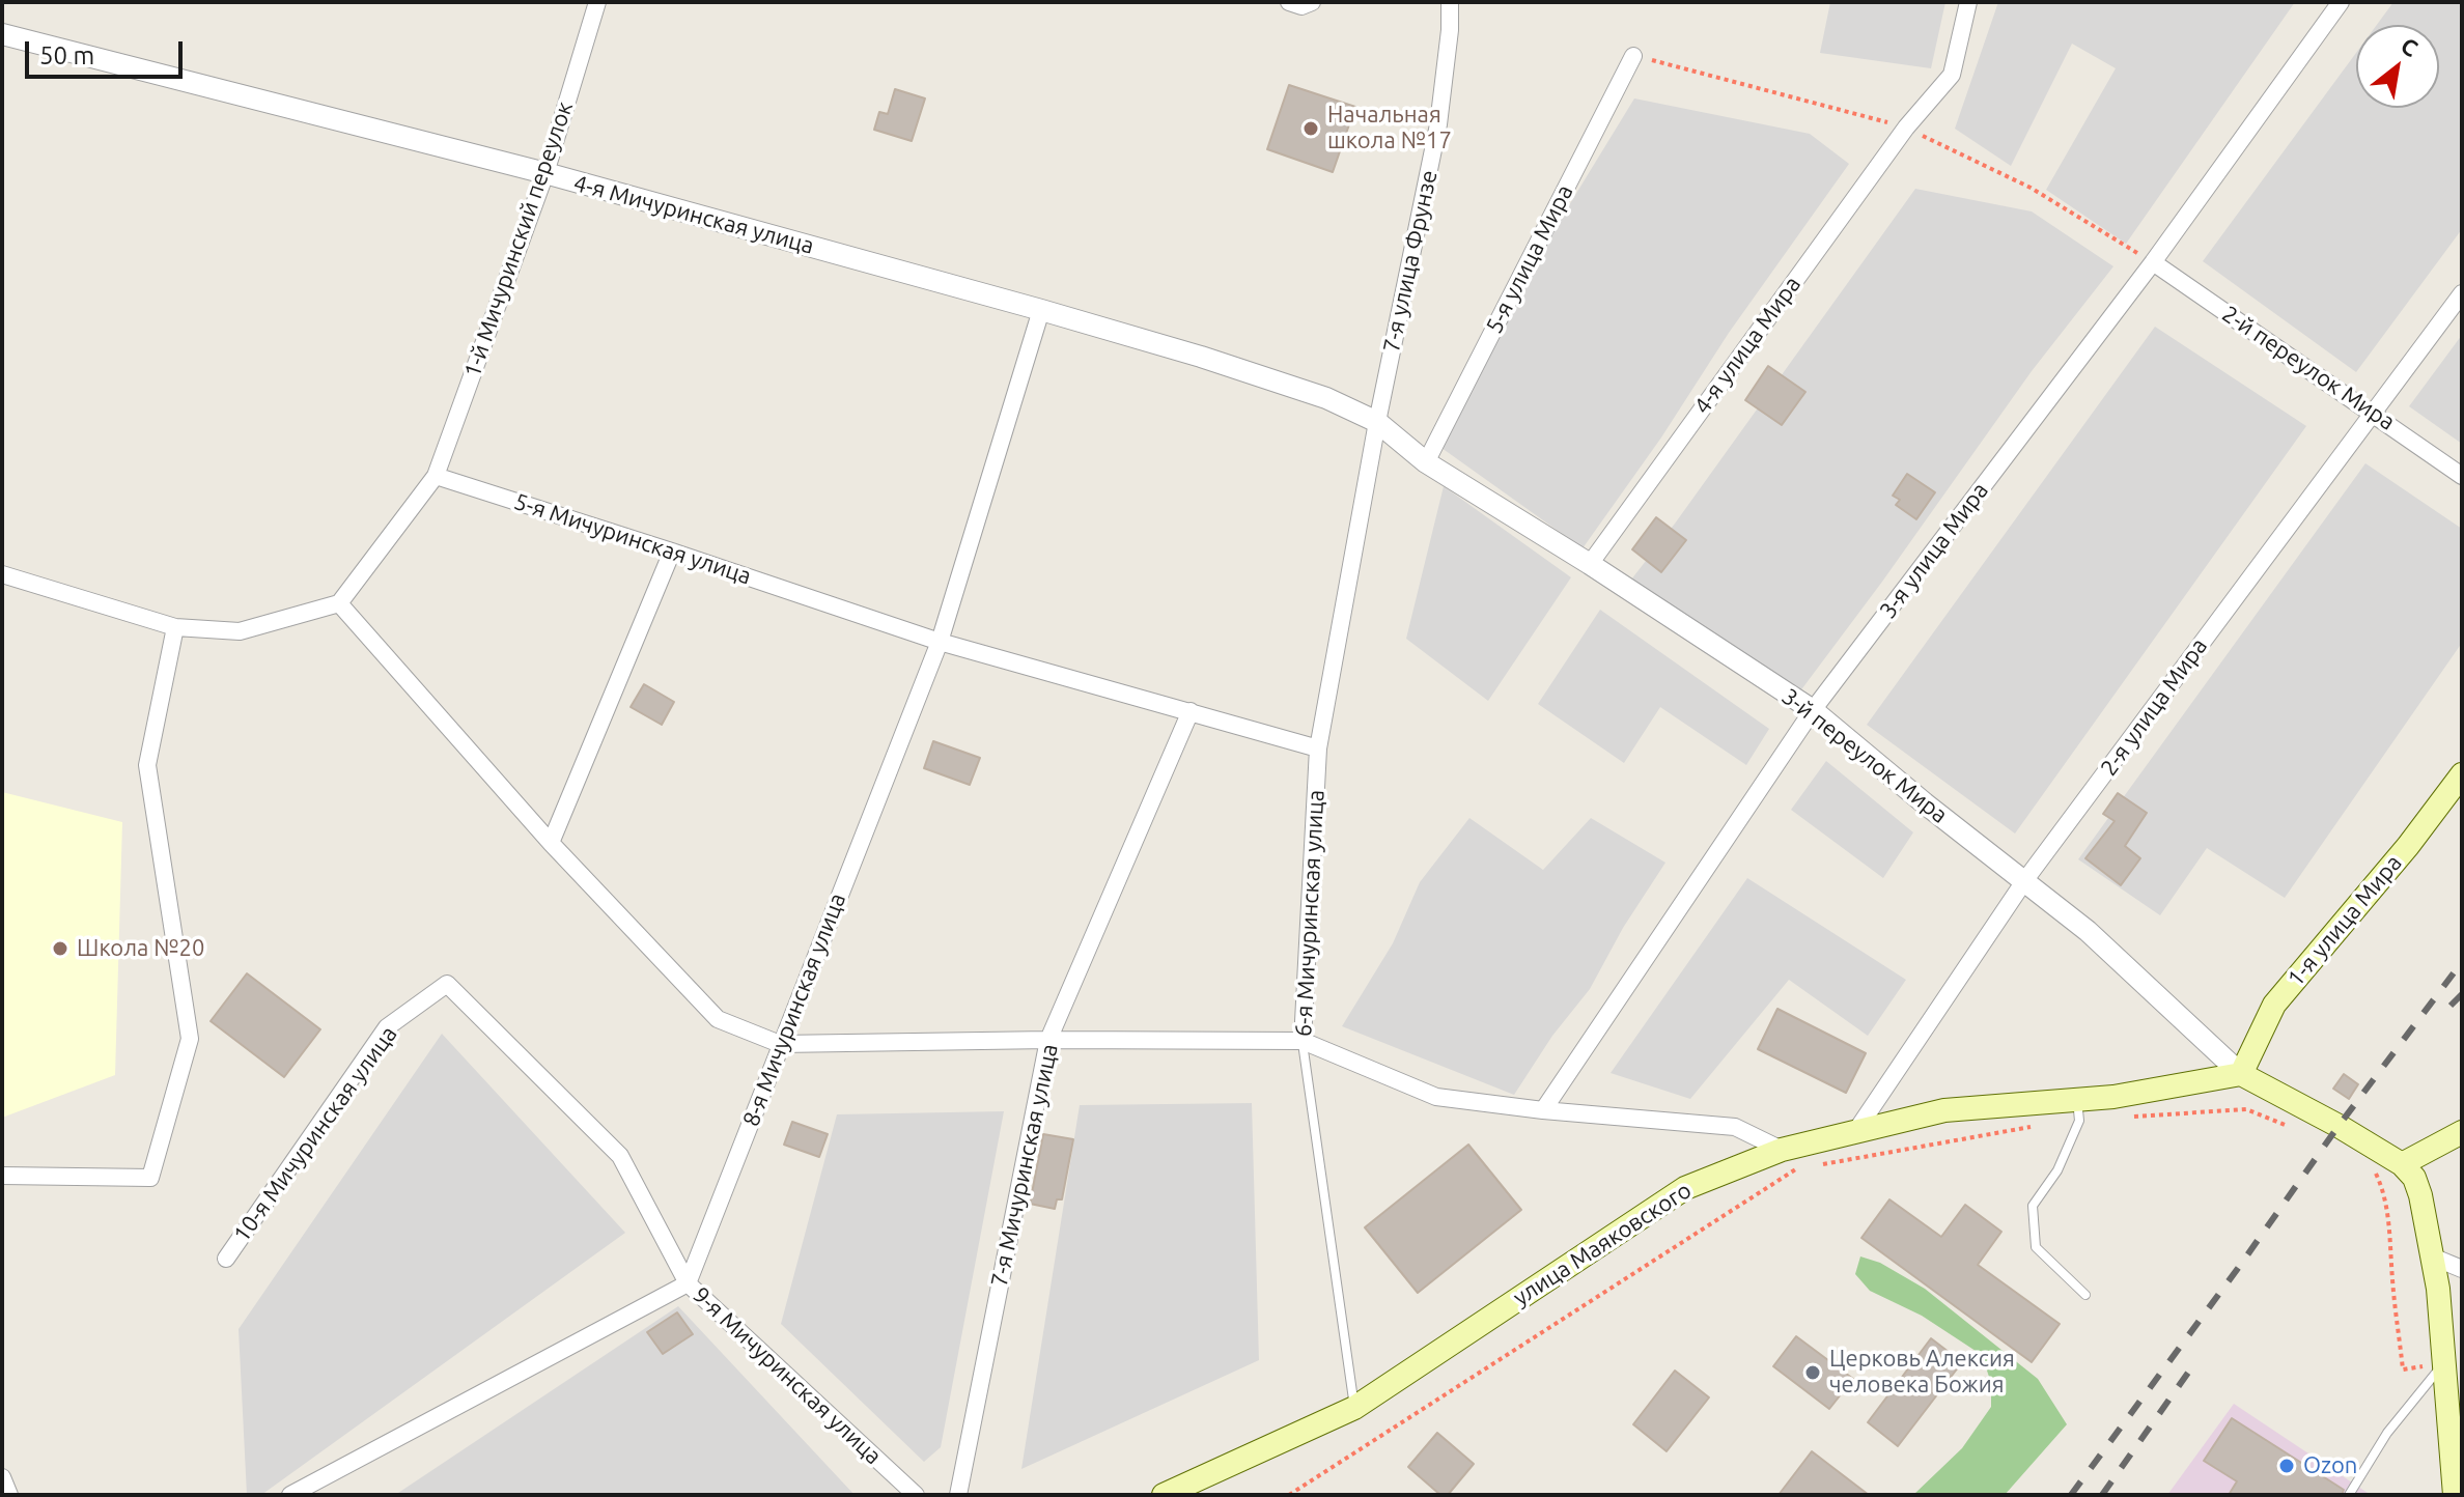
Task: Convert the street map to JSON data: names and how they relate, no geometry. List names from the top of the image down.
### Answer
{
  "streets": {
    "main road": ["1-я улица Мира", "улица Маяковского"],
    "street": [
      "4-я Мичуринская улица",
      "1-й Мичуринский переулок",
      "5-я улица Мира",
      "7-я улица Фрунзе",
      "4-я улица Мира",
      "2-й переулок Мира",
      "5-я Мичуринская улица",
      "3-я улица Мира",
      "2-я улица Мира",
      "3-й переулок Мира",
      "6-я Мичуринская улица",
      "8-я Мичуринская улица",
      "10-я Мичуринская улица",
      "7-я Мичуринская улица",
      "9-я Мичуринская улица"
    ]
  },
  "crossings": [
    ["4-я Мичуринская улица", "1-й Мичуринский переулок"],
    ["4-я Мичуринская улица", "7-я улица Фрунзе"],
    ["4-я Мичуринская улица", "3-й переулок Мира"],
    ["4-я Мичуринская улица", "6-я Мичуринская улица"],
    ["4-я Мичуринская улица", "8-я Мичуринская улица"],
    ["1-й Мичуринский переулок", "5-я Мичуринская улица"],
    ["5-я улица Мира", "3-й переулок Мира"],
    ["7-я улица Фрунзе", "3-й переулок Мира"],
    ["7-я улица Фрунзе", "6-я Мичуринская улица"],
    ["4-я улица Мира", "3-й переулок Мира"],
    ["2-й переулок Мира", "3-я улица Мира"],
    ["2-й переулок Мира", "2-я улица Мира"],
    ["5-я Мичуринская улица", "6-я Мичуринская улица"],
    ["5-я Мичуринская улица", "8-я Мичуринская улица"],
    ["5-я Мичуринская улица", "7-я Мичуринская улица"],
    ["3-я улица Мира", "3-й переулок Мира"],
    ["2-я улица Мира", "3-й переулок Мира"],
    ["2-я улица Мира", "улица Маяковского"],
    ["3-й переулок Мира", "6-я Мичуринская улица"],
    ["3-й переулок Мира", "1-я улица Мира"],
    ["3-й переулок Мира", "улица Маяковского"],
    ["6-я Мичуринская улица", "улица Маяковского"],
    ["1-я улица Мира", "улица Маяковского"],
    ["8-я Мичуринская улица", "9-я Мичуринская улица"],
    ["10-я Мичуринская улица", "9-я Мичуринская улица"]
  ],
  "places": [
    "Начальная школа №17",
    "Школа №20",
    "Церковь Алексия человека Божия",
    "Ozon"
  ],
  "scale_bar": "50 m",
  "north": "top right"
}
